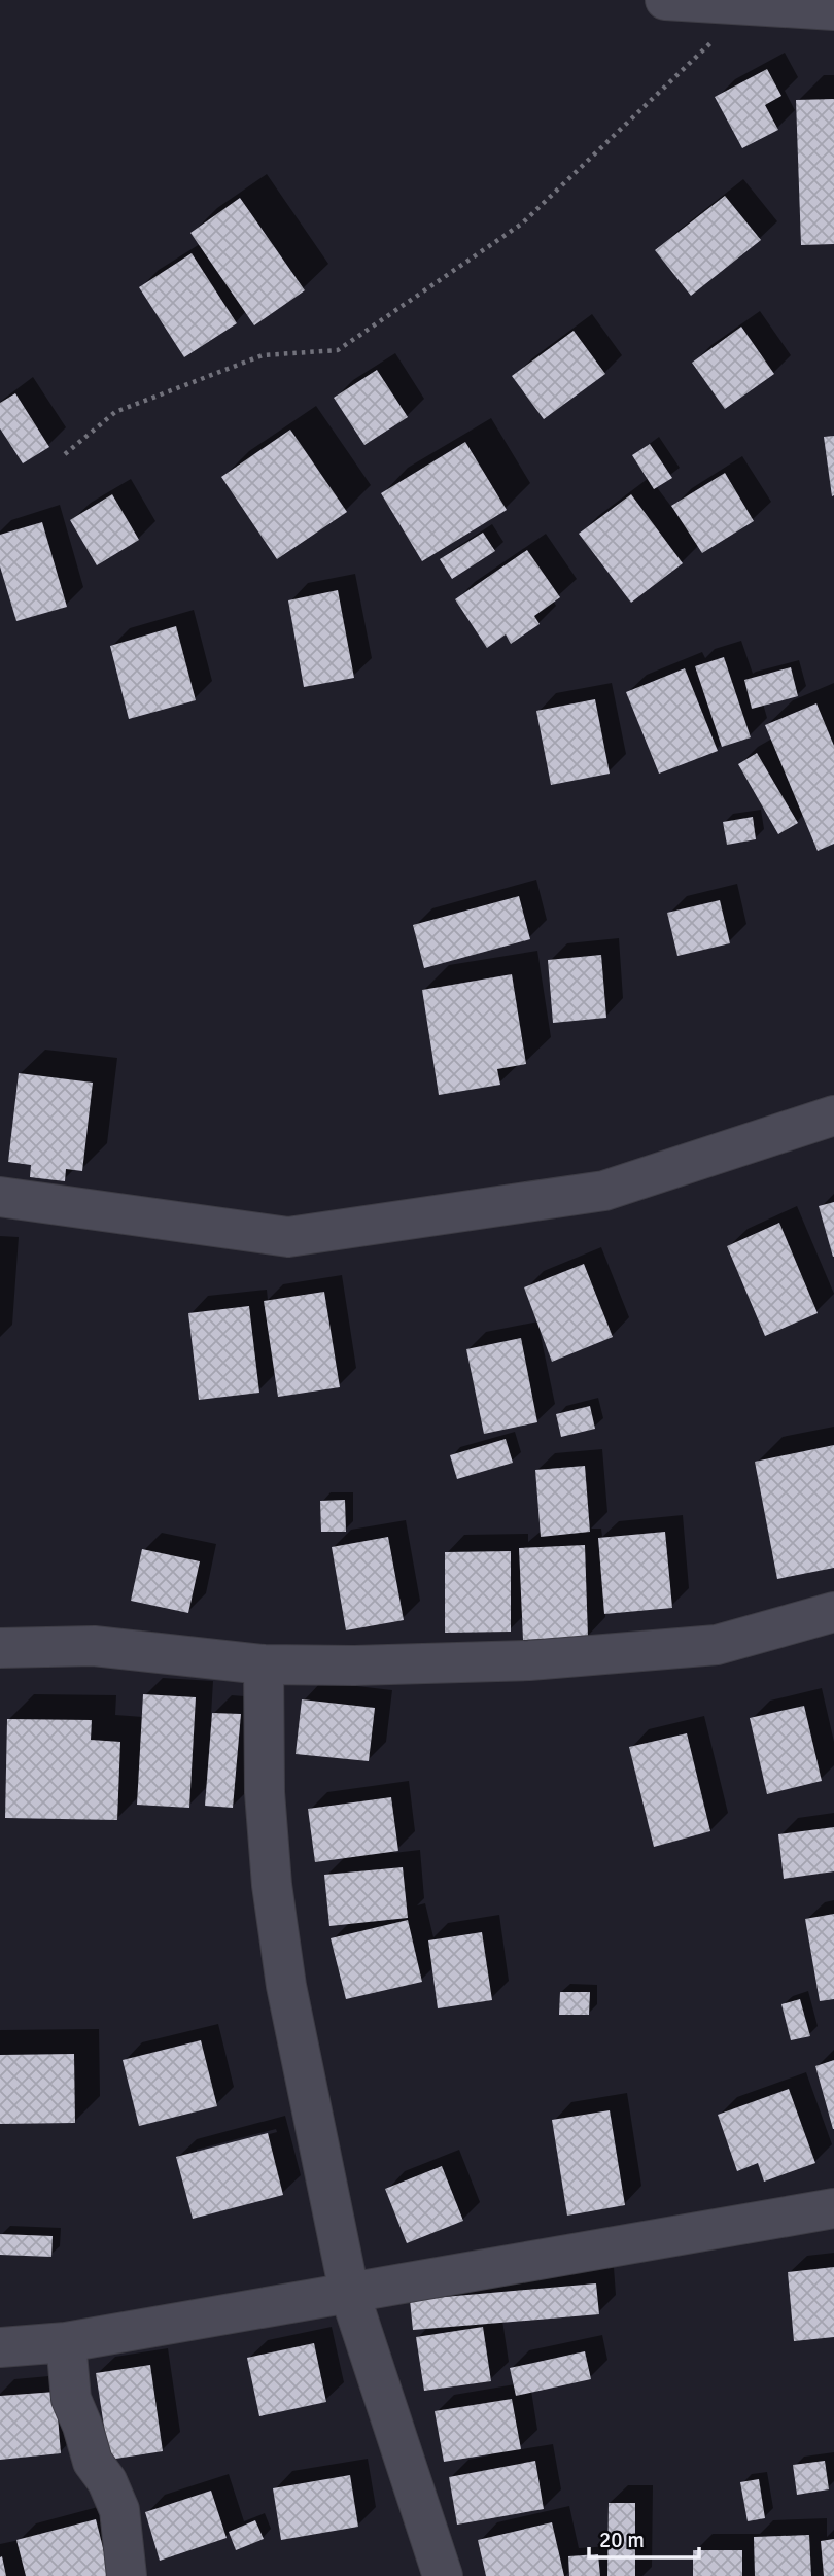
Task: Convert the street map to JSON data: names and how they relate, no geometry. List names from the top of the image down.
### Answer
{
  "scale_bar": "20 m"
}
